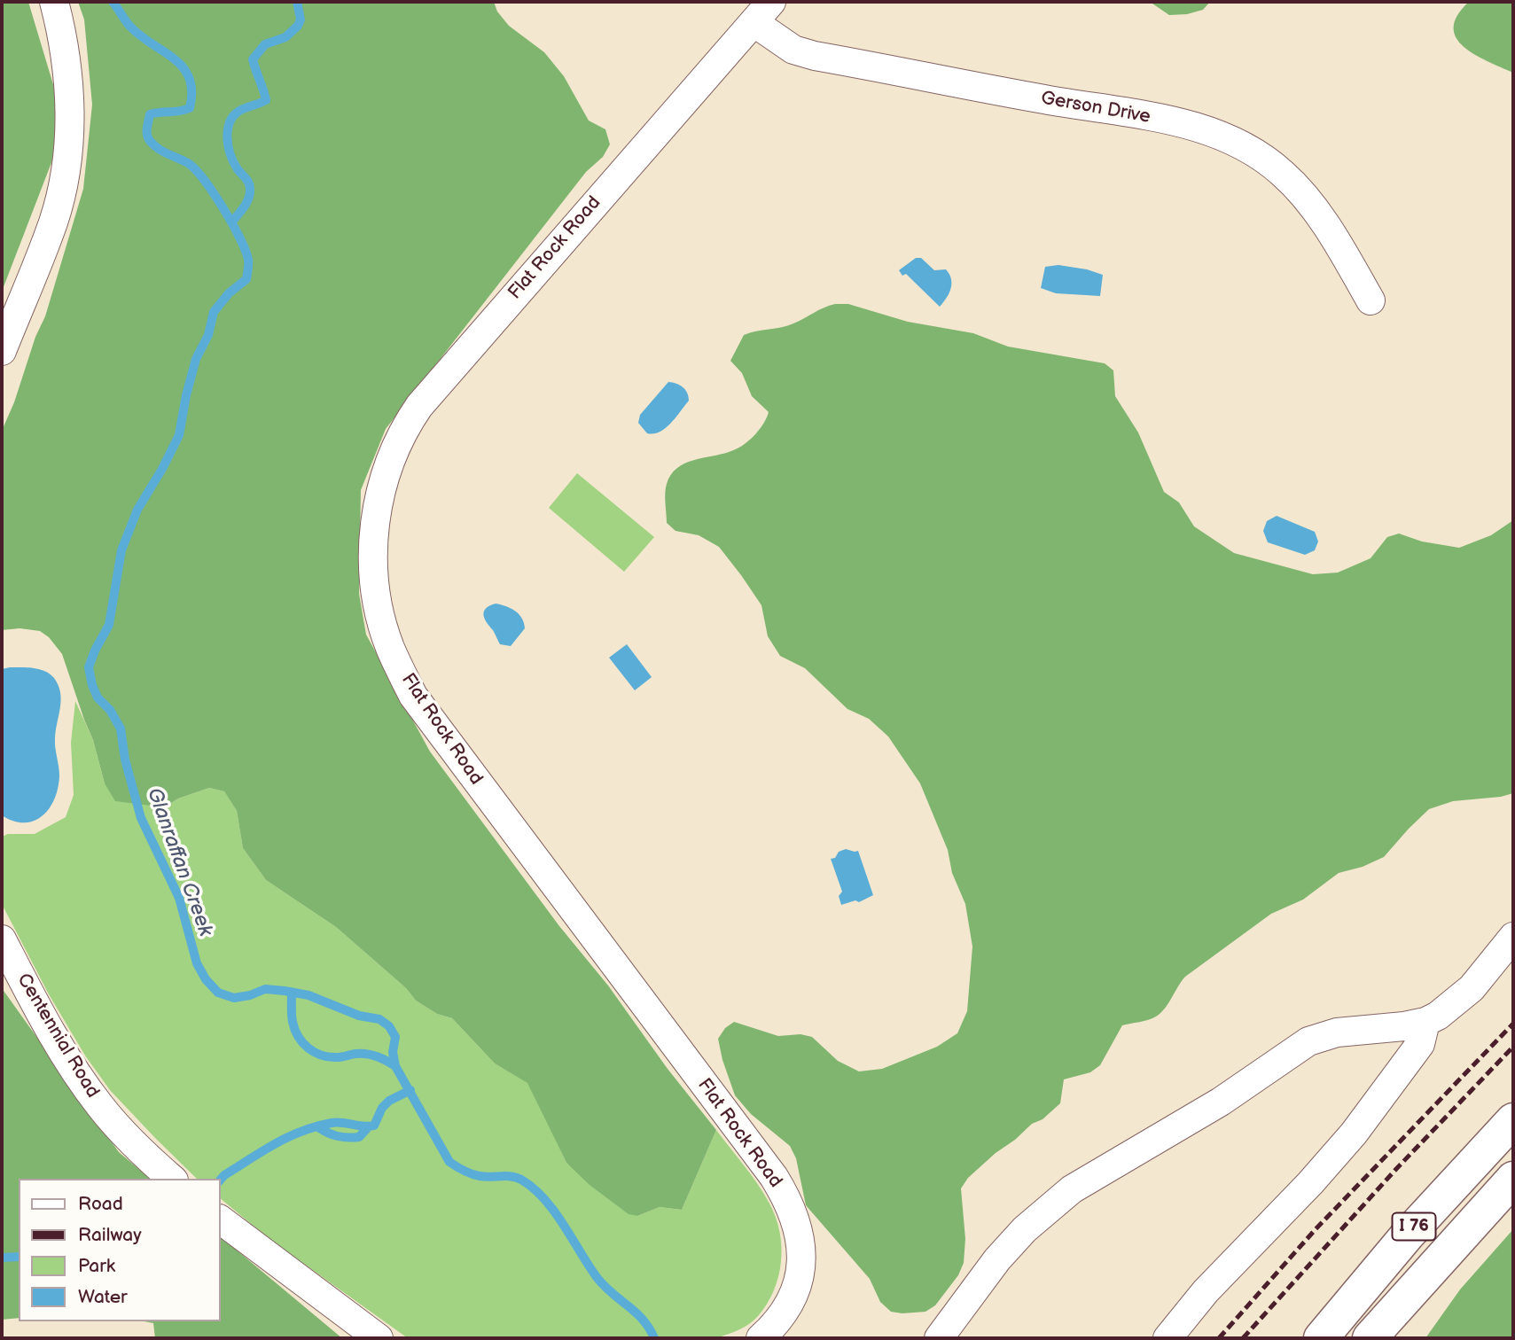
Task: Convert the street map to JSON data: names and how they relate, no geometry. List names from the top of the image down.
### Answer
{
  "streets": {
    "highway": ["I 76"],
    "street": ["Gerson Drive", "Flat Rock Road", "Centennial Road"]
  },
  "crossings": [
    ["Gerson Drive", "Flat Rock Road"]
  ],
  "water": ["Glanraffan Creek"],
  "legend": [
    "Road",
    "Railway",
    "Park",
    "Water"
  ]
}
